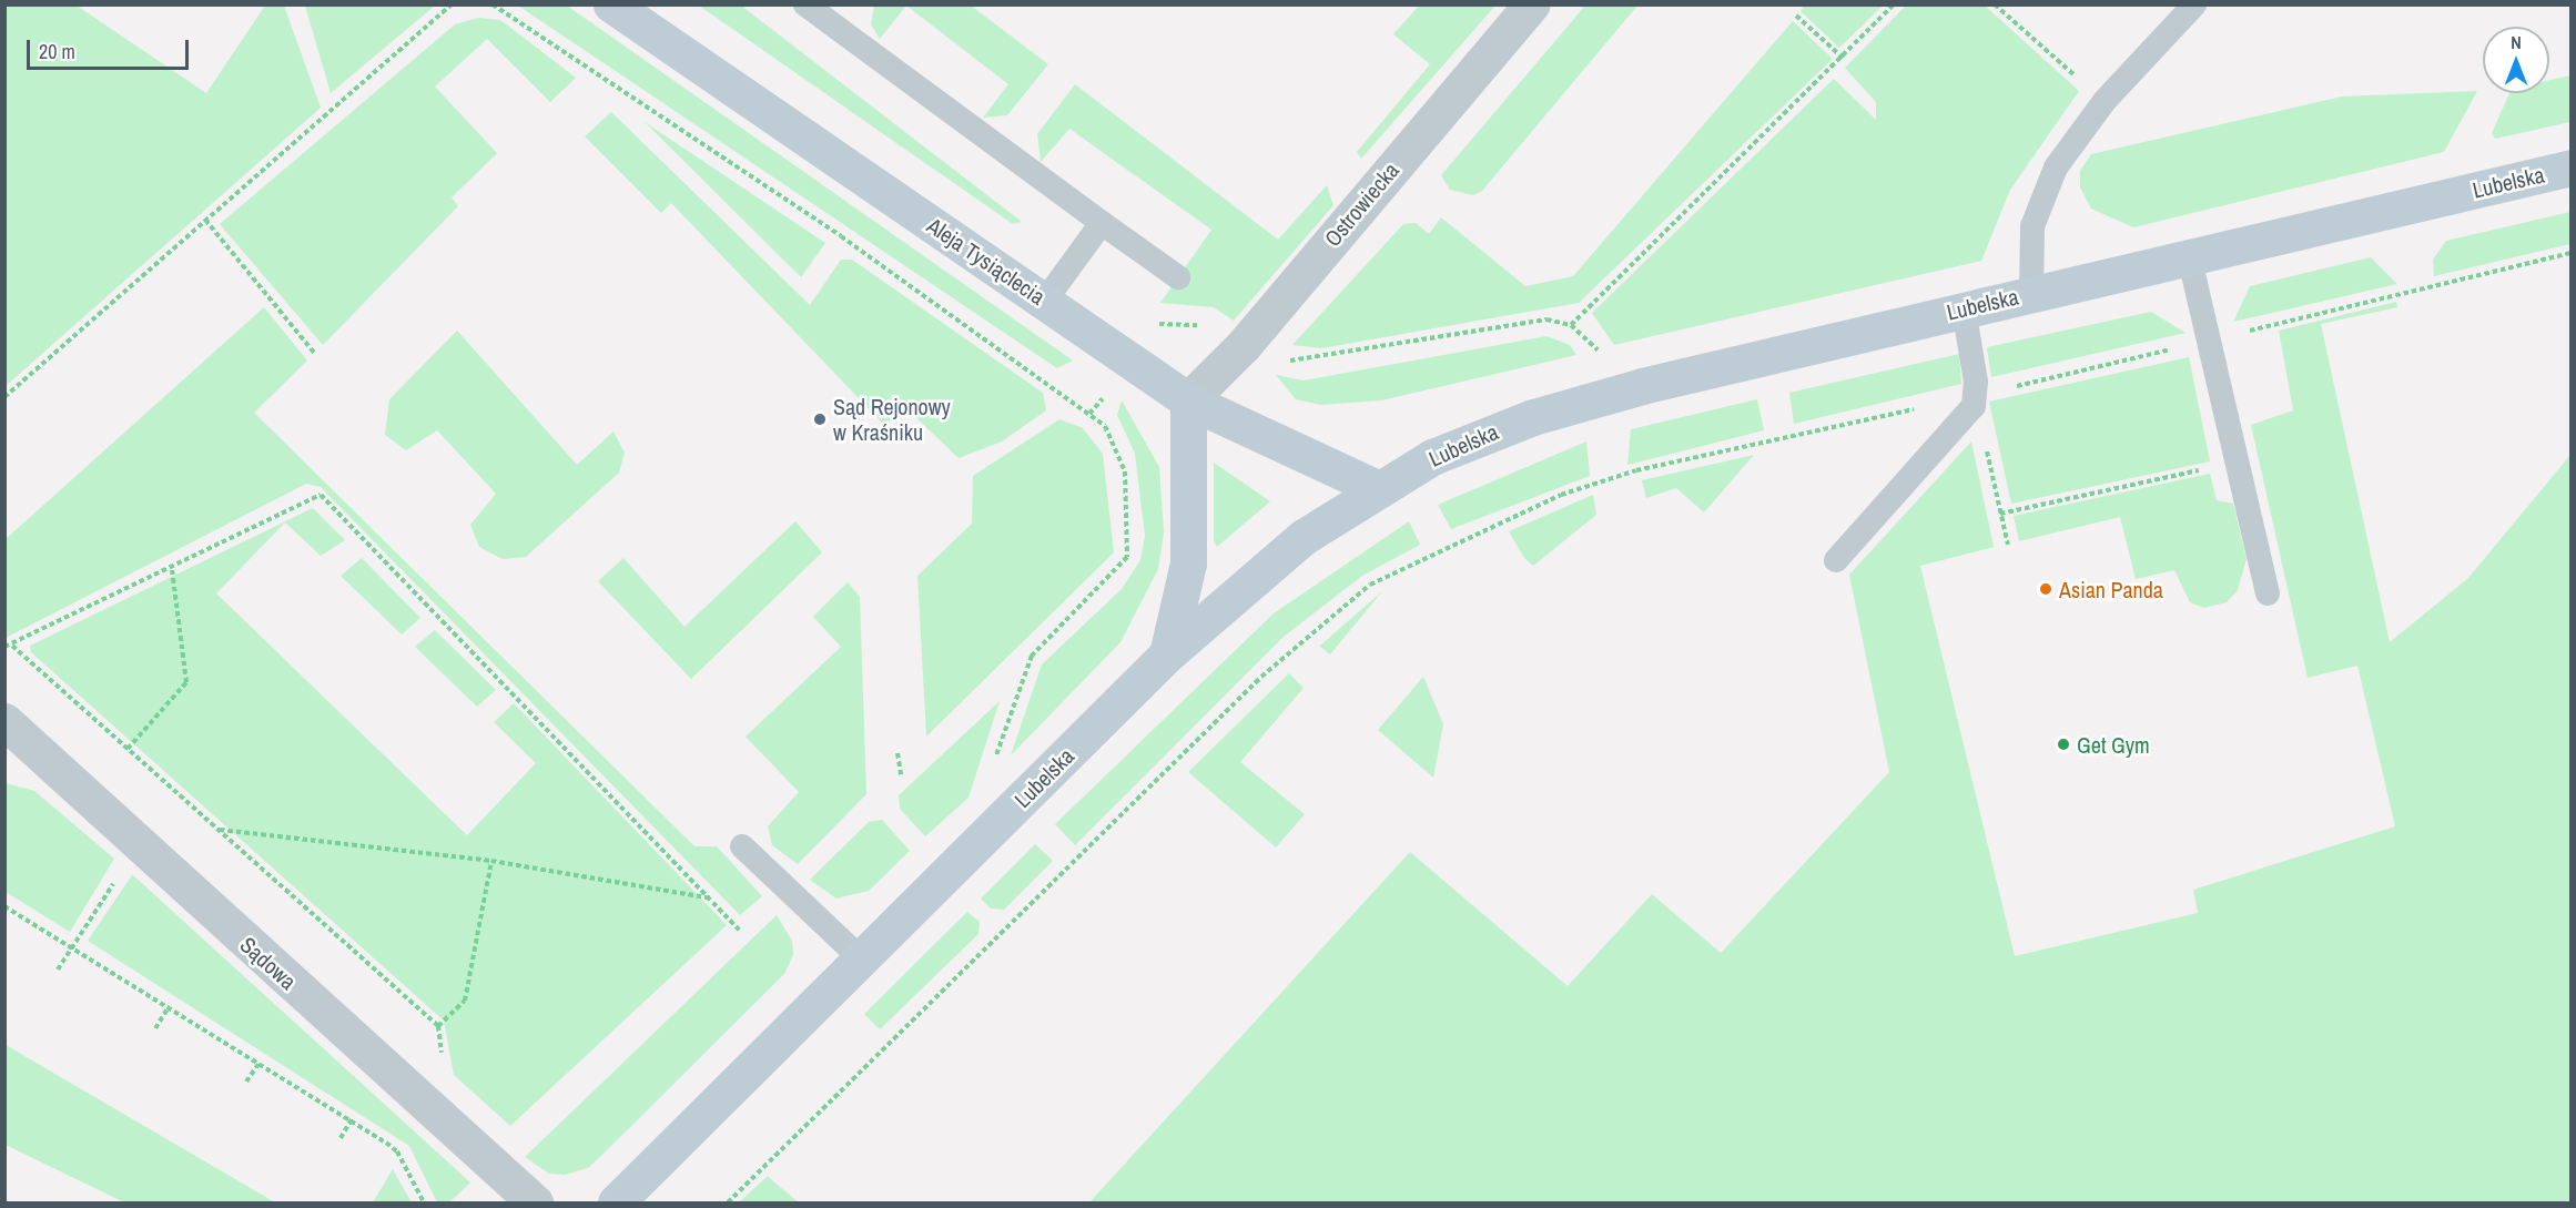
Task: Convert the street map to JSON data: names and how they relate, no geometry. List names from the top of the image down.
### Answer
{
  "streets": {
    "street": [
      "Lubelska",
      "Ostrowiecka",
      "Aleja Tysiąclecia",
      "Sądowa"
    ]
  },
  "crossings": [
    ["Lubelska", "Aleja Tysiąclecia"],
    ["Ostrowiecka", "Aleja Tysiąclecia"]
  ],
  "places": ["Sąd Rejonowy w Kraśniku", "Asian Panda", "Get Gym"],
  "scale_bar": "20 m",
  "north": "top"
}
